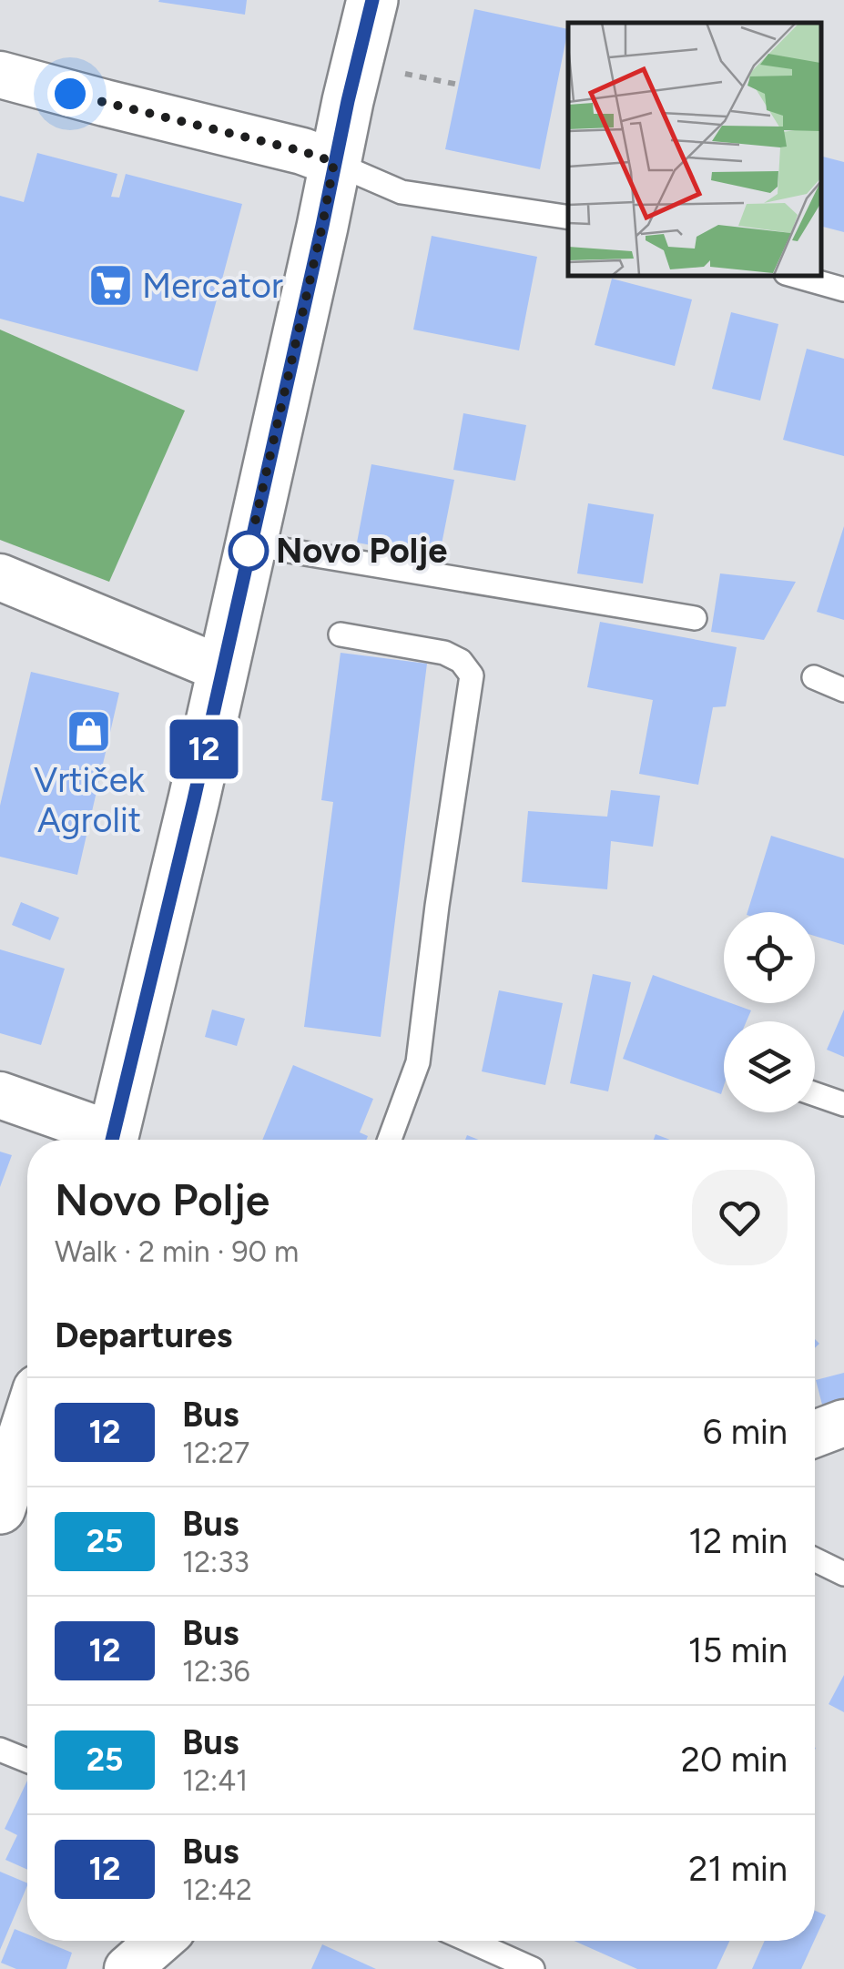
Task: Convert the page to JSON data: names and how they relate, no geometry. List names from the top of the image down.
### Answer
{
  "places": {
    "supermarket": ["Mercator"],
    "other": ["Novo Polje"],
    "shop": ["Vrtiček Agrolit"]
  },
  "lines": ["bus line 12"],
  "page": {
    "on_map": "12",
    "heading": [
      ["Novo Polje", "Walk · 2 min · 90 m"],
      "Departures"
    ],
    "list": [
      {
        "mark": "12",
        "name": "Bus",
        "note": "12:27",
        "value": "6 min"
      },
      {
        "mark": "25",
        "name": "Bus",
        "note": "12:33",
        "value": "12 min"
      },
      {
        "mark": "12",
        "name": "Bus",
        "note": "12:36",
        "value": "15 min"
      },
      {
        "mark": "25",
        "name": "Bus",
        "note": "12:41",
        "value": "20 min"
      },
      {
        "mark": "12",
        "name": "Bus",
        "note": "12:42",
        "value": "21 min"
      }
    ]
  }
}
